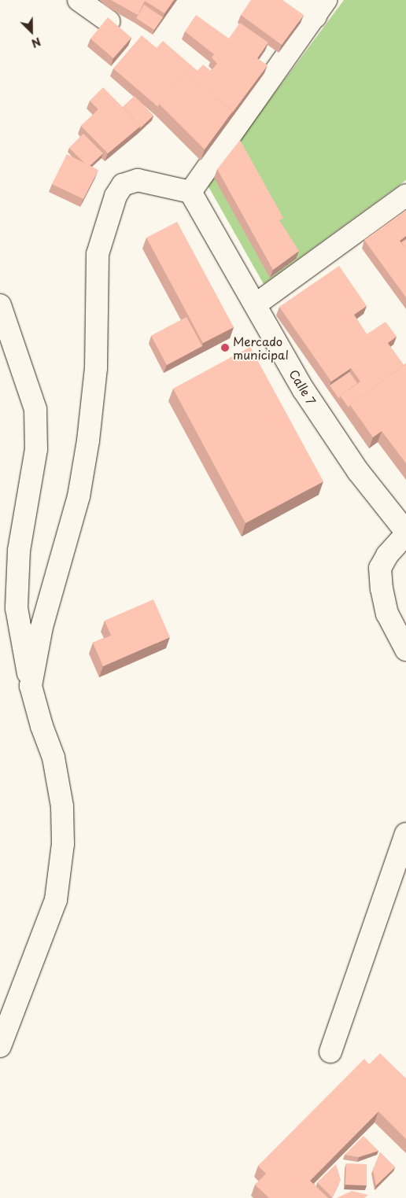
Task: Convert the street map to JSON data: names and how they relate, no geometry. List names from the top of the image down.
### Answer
{
  "streets": {
    "street": ["Calle 7"]
  },
  "places": ["Mercado municipal"],
  "north": "bottom right"
}
